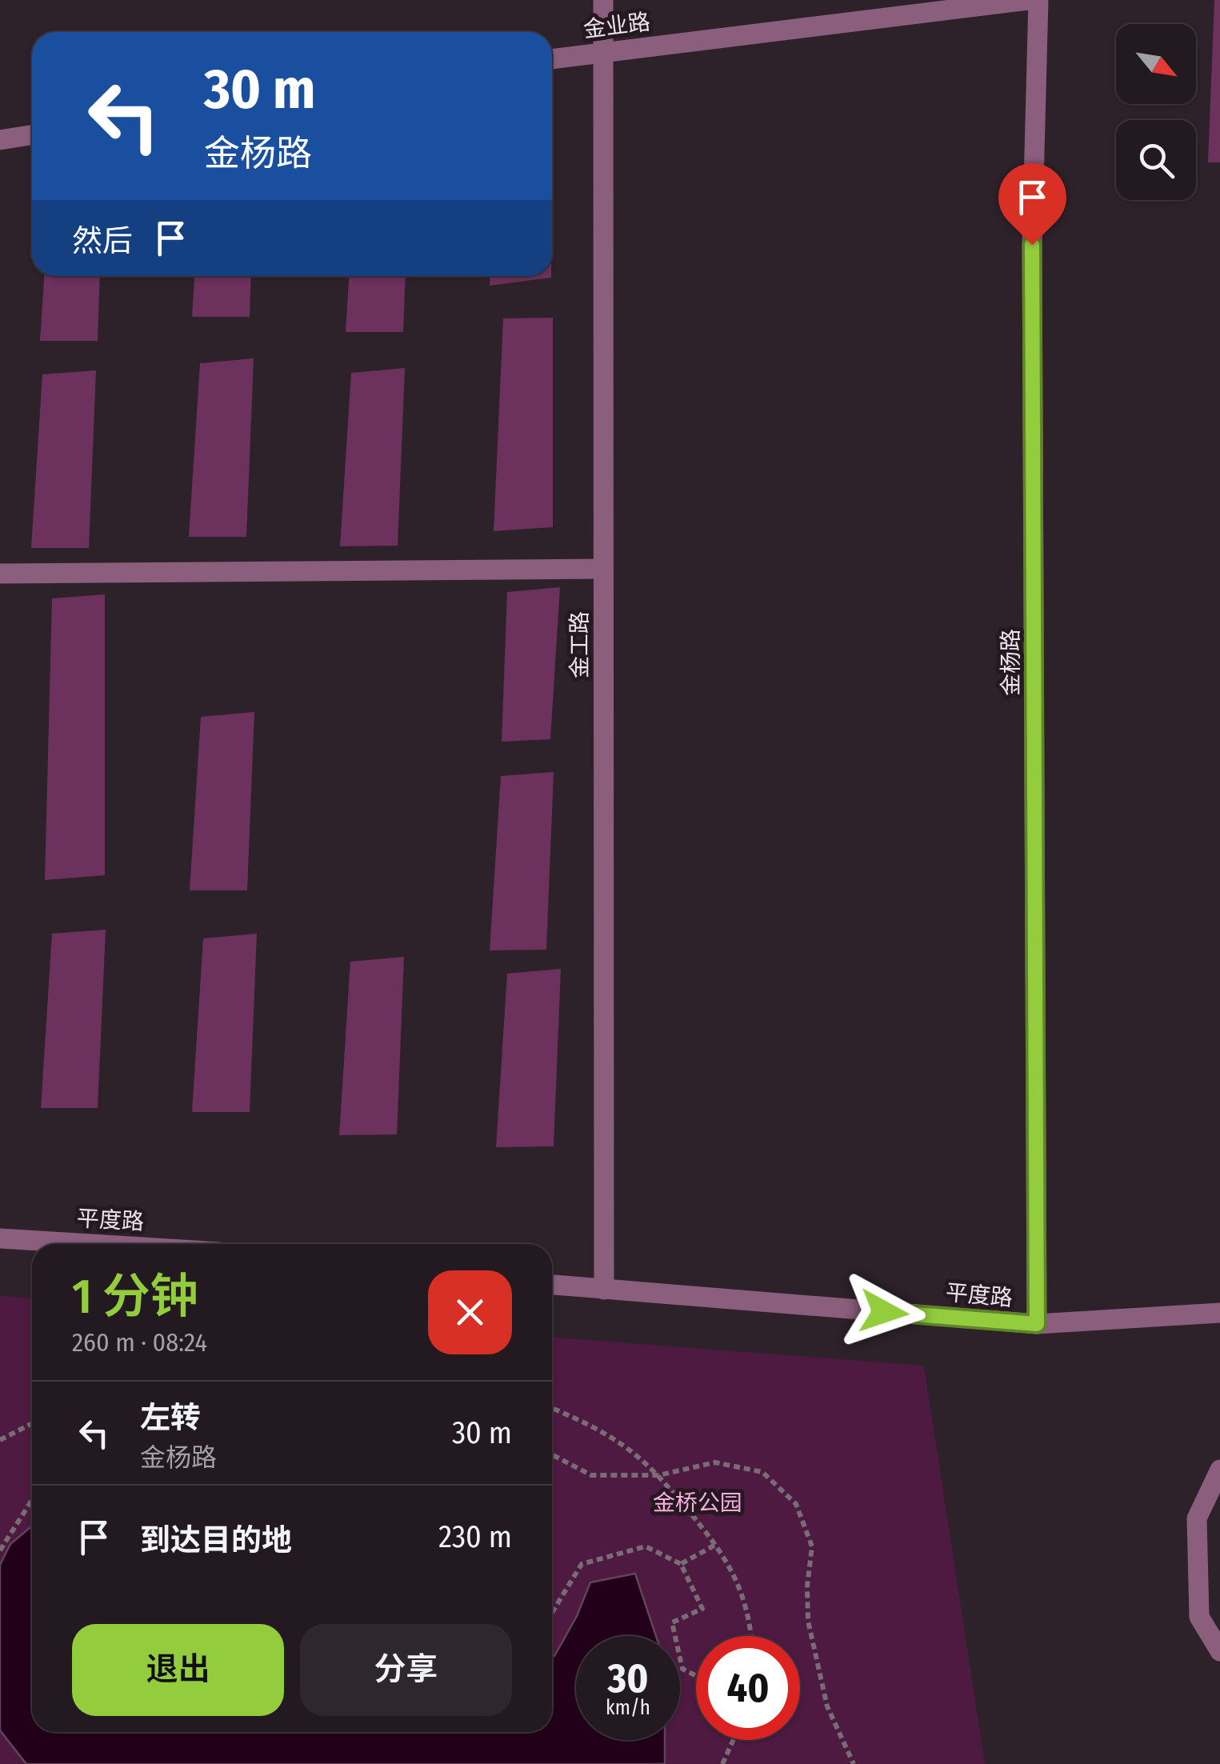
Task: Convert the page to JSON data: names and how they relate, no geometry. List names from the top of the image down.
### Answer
{
  "streets": {
    "street": [
      "金业路",
      "金工路",
      "金杨路",
      "平度路"
    ]
  },
  "crossings": [
    ["金业路", "金工路"],
    ["金工路", "平度路"],
    ["金杨路", "平度路"]
  ],
  "parks": ["金桥公园"],
  "north": "bottom right",
  "page": {
    "turn": ["30 m", "金杨路"],
    "then": "然后",
    "heading": ["1 分钟", "260 m · 08:24"],
    "list": [
      {
        "name": "左转",
        "note": "金杨路",
        "value": "30 m"
      },
      {
        "name": "到达目的地",
        "value": "230 m"
      }
    ],
    "buttons": ["退出", "分享"],
    "speed": "30 km/h",
    "limit": "40"
  }
}
